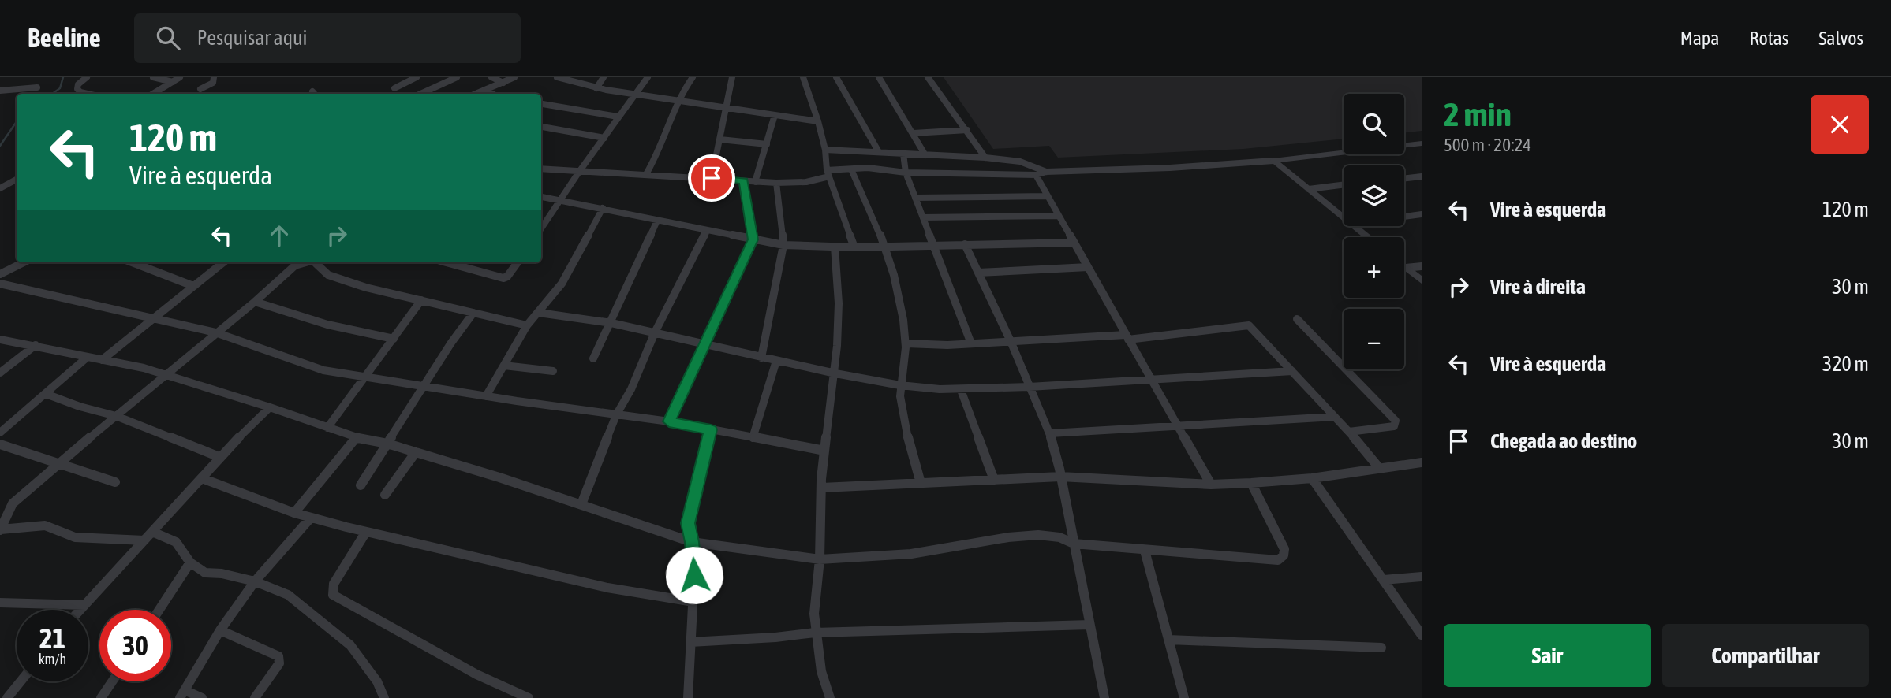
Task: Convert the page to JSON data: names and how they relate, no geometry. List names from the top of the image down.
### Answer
{
  "page": {
    "header": "Beeline",
    "search": "Pesquisar aqui",
    "nav": ["Mapa", "Rotas", "Salvos"],
    "heading": ["2 min", "500 m · 20:24"],
    "map_buttons": ["+", "−"],
    "turn": ["120 m", "Vire à esquerda"],
    "list": [
      {
        "name": "Vire à esquerda",
        "value": "120 m"
      },
      {
        "name": "Vire à direita",
        "value": "30 m"
      },
      {
        "name": "Vire à esquerda",
        "value": "320 m"
      },
      {
        "name": "Chegada ao destino",
        "value": "30 m"
      }
    ],
    "speed": "21 km/h",
    "limit": "30",
    "buttons": ["Sair", "Compartilhar"]
  }
}
